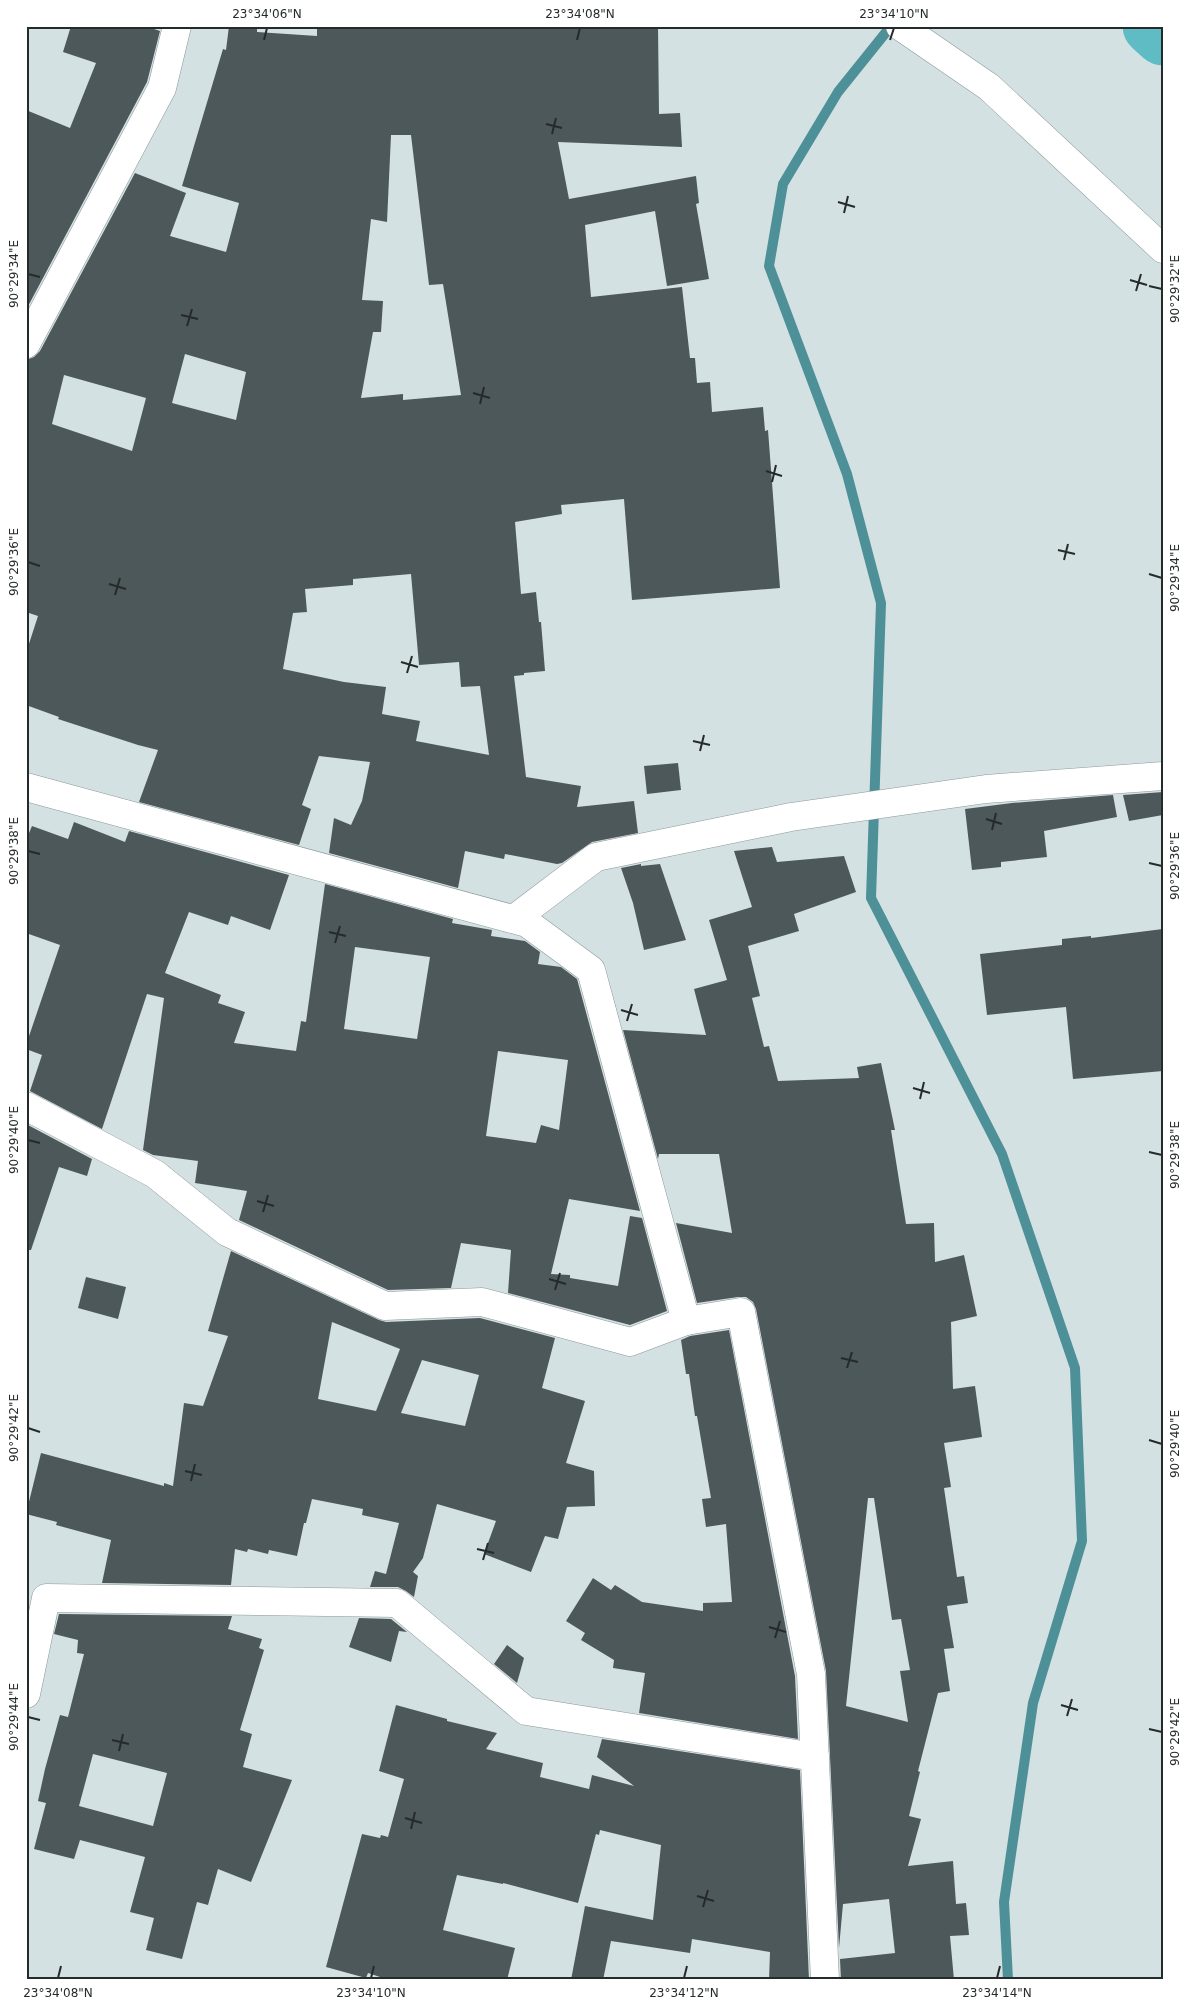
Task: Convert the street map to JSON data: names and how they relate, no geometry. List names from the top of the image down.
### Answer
{
  "coordinates": [
    "23°34'06\"N",
    "23°34'08\"N",
    "23°34'10\"N",
    "90°29'34\"E",
    "90°29'32\"E",
    "90°29'36\"E",
    "90°29'38\"E",
    "90°29'40\"E",
    "90°29'42\"E",
    "90°29'44\"E",
    "23°34'12\"N",
    "23°34'14\"N"
  ]
}
